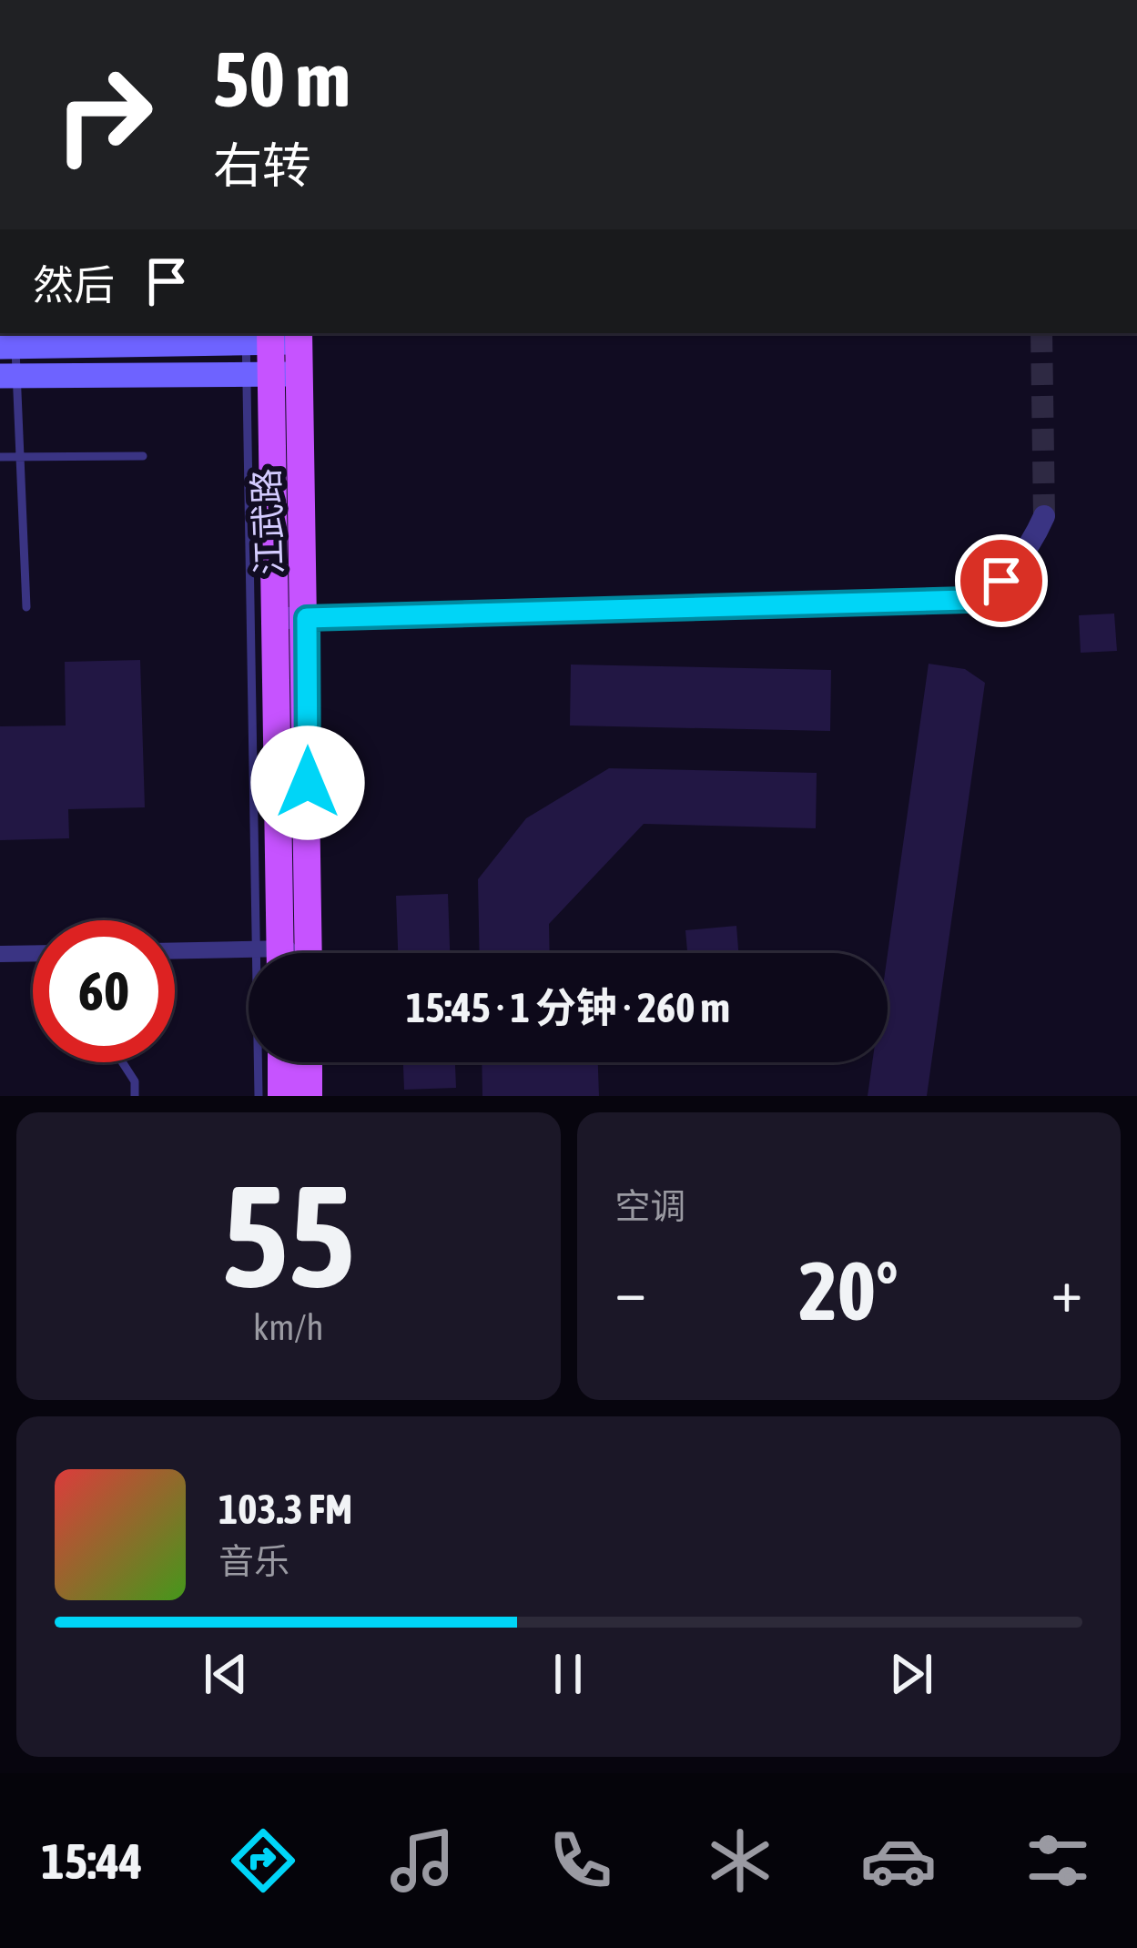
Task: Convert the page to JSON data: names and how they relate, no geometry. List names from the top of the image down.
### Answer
{
  "streets": {
    "main road": ["江武路"]
  },
  "page": {
    "turn": ["50 m", "右转"],
    "then": "然后",
    "limit": "60",
    "trip": "15:45 · 1 分钟 · 260 m",
    "tile": [
      ["55", "km/h"],
      "空调"
    ],
    "heat": ["−", "20°", "+"],
    "song": ["103.3 FM", "音乐"],
    "tabs": "15:44"
  }
}
